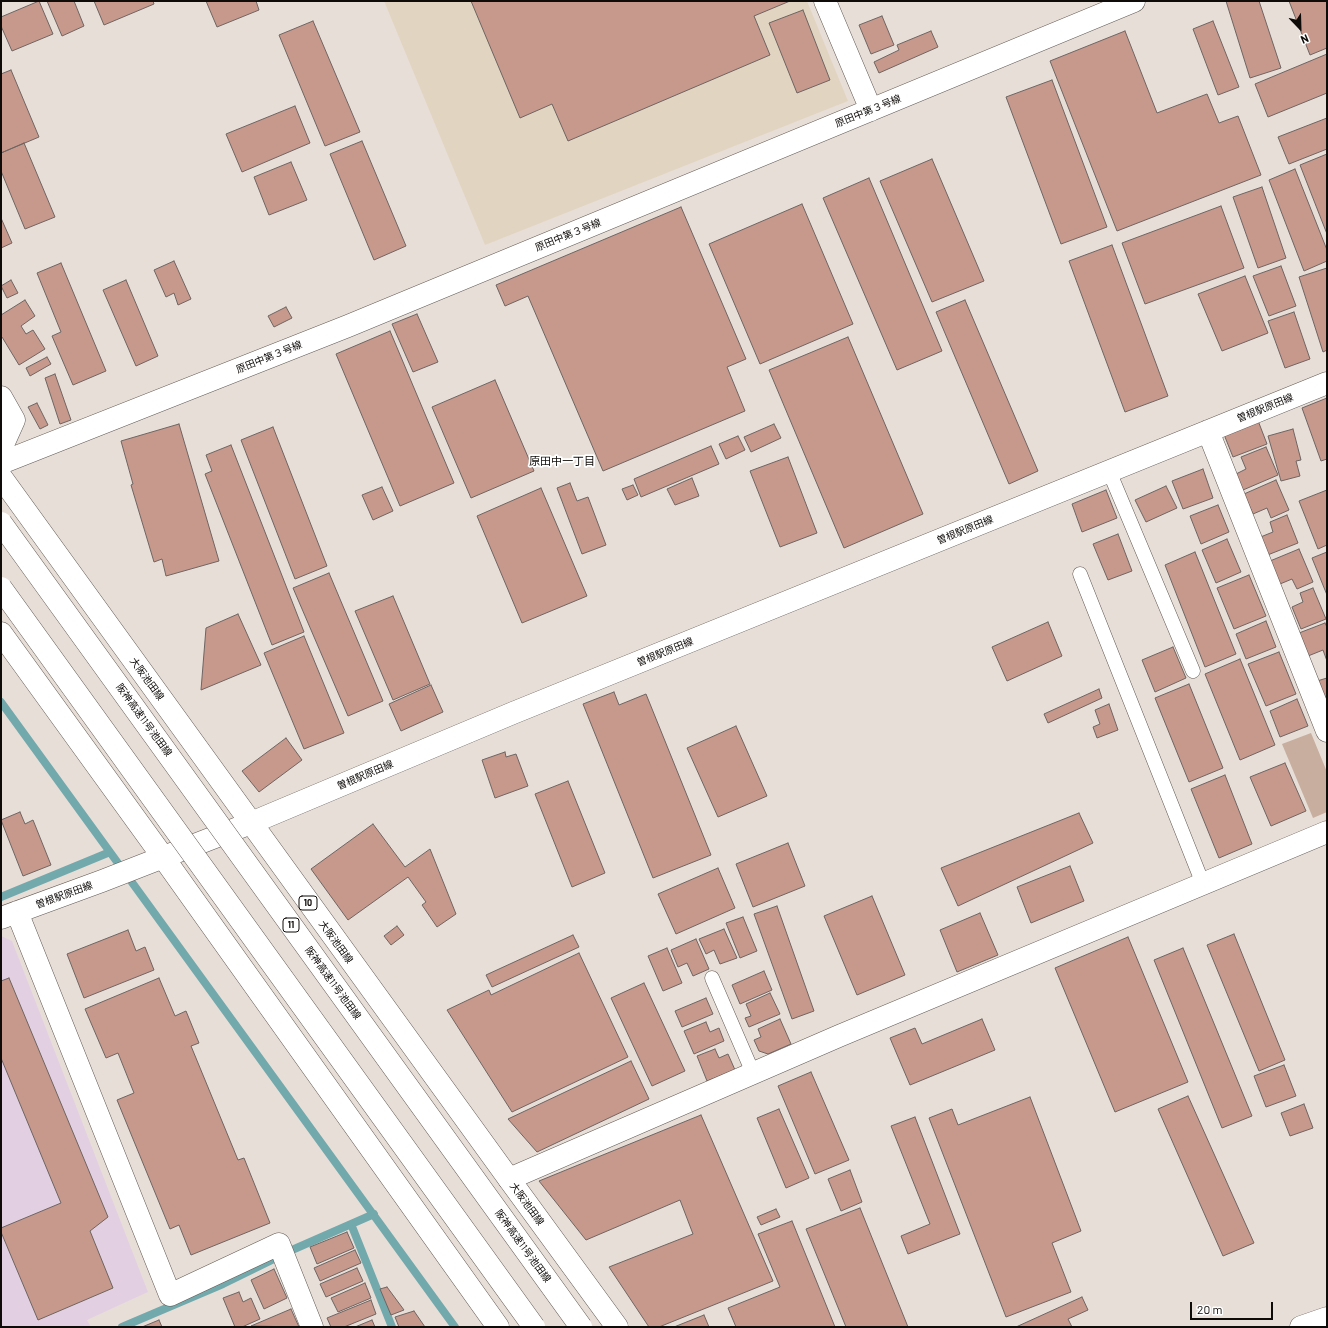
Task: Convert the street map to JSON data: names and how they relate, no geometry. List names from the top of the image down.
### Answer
{
  "streets": {
    "main road": [
      "原田中第３号線",
      "曽根駅原田線",
      "大阪池田線",
      "阪神高速11号池田線",
      "10",
      "11"
    ]
  },
  "crossings": [
    ["曽根駅原田線", "大阪池田線"]
  ],
  "districts": ["原田中一丁目"],
  "scale_bar": "20 m",
  "north": "bottom right"
}
